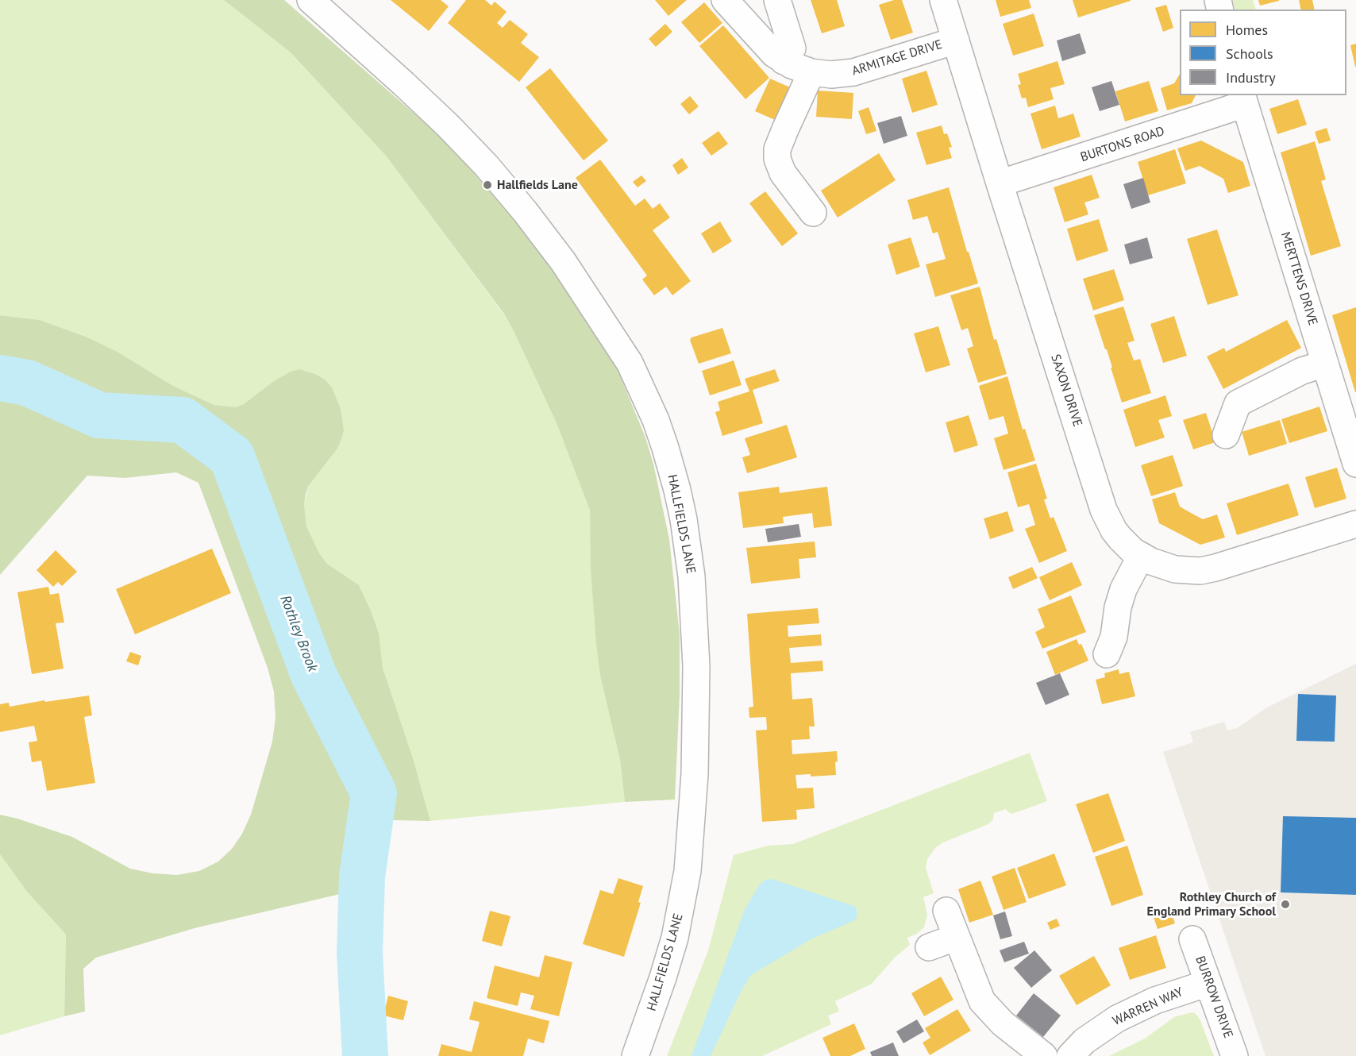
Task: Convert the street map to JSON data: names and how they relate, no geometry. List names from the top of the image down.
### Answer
{
  "streets": {
    "street": [
      "ARMITAGE DRIVE",
      "BURTONS ROAD",
      "MERTTENS DRIVE",
      "SAXON DRIVE",
      "HALLFIELDS LANE",
      "BURROW DRIVE",
      "WARREN WAY"
    ]
  },
  "crossings": [
    ["ARMITAGE DRIVE", "SAXON DRIVE"],
    ["BURTONS ROAD", "MERTTENS DRIVE"],
    ["BURTONS ROAD", "SAXON DRIVE"],
    ["BURROW DRIVE", "WARREN WAY"]
  ],
  "water": ["Rothley Brook"],
  "places": ["Hallfields Lane", "Rothley Church of England Primary School"],
  "legend": ["Homes", "Schools", "Industry"]
}
